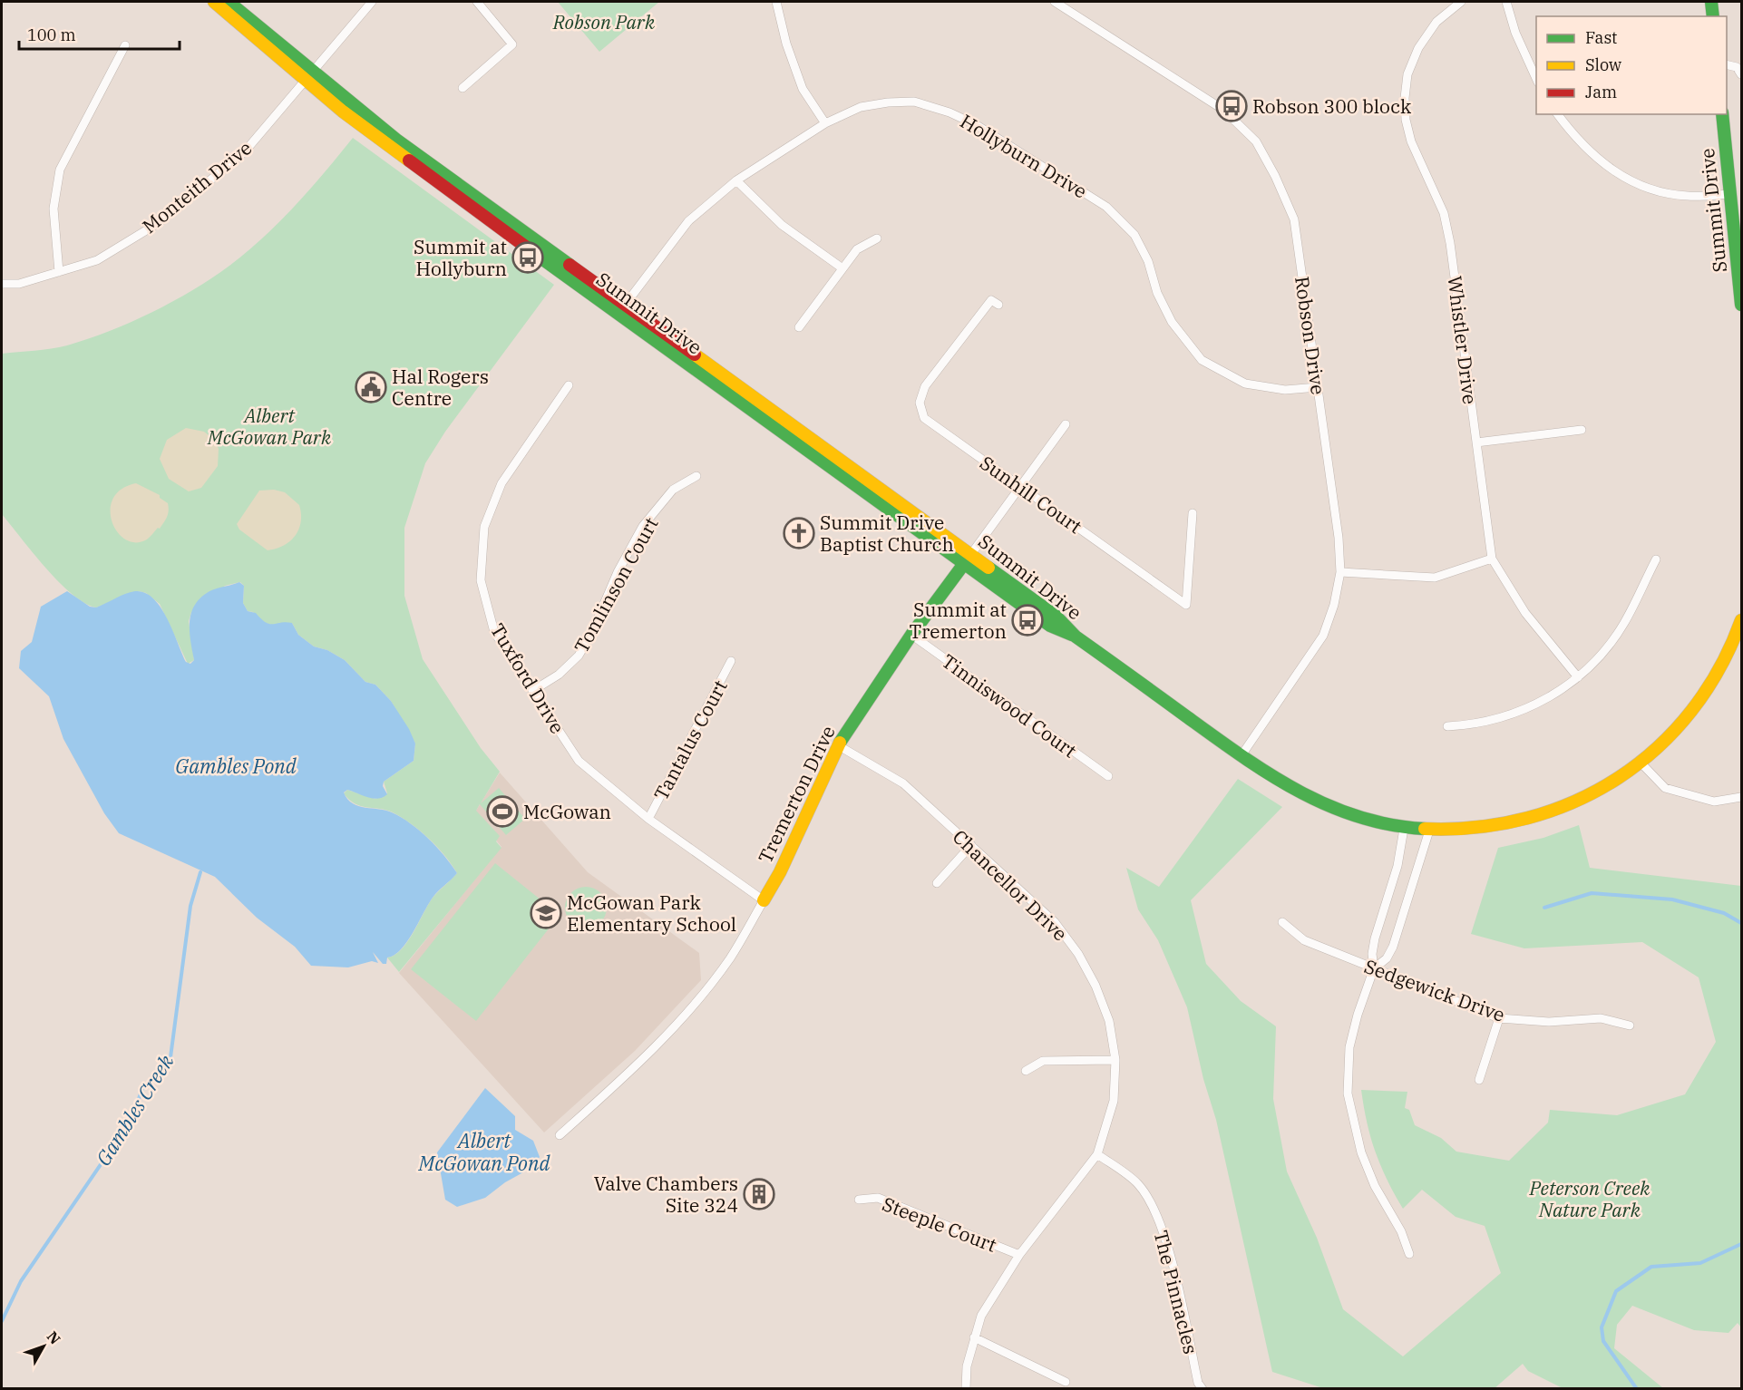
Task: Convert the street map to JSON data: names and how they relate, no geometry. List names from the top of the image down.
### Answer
{
  "streets": {
    "main road": ["Summit Drive", "Tremerton Drive"],
    "street": [
      "Hollyburn Drive",
      "Monteith Drive",
      "Robson Drive",
      "Whistler Drive",
      "Sunhill Court",
      "Tomlinson Court",
      "Tuxford Drive",
      "Tinniswood Court",
      "Tantalus Court",
      "Chancellor Drive",
      "Sedgewick Drive",
      "Steeple Court",
      "The Pinnacles"
    ]
  },
  "crossings": [
    ["Hollyburn Drive", "Summit Drive"],
    ["Hollyburn Drive", "Robson Drive"],
    ["Monteith Drive", "Summit Drive"],
    ["Summit Drive", "Robson Drive"],
    ["Summit Drive", "Tremerton Drive"],
    ["Sunhill Court", "Tremerton Drive"],
    ["Tomlinson Court", "Tuxford Drive"],
    ["Tuxford Drive", "Tantalus Court"],
    ["Tuxford Drive", "Tremerton Drive"],
    ["Tinniswood Court", "Tremerton Drive"],
    ["Tremerton Drive", "Chancellor Drive"],
    ["Chancellor Drive", "Steeple Court"],
    ["Chancellor Drive", "The Pinnacles"]
  ],
  "water": ["Gambles Pond", "Gambles Creek", "Albert McGowan Pond"],
  "parks": ["Robson Park", "Albert McGowan Park", "Peterson Creek Nature Park"],
  "places": {
    "bus stop": ["Robson 300 block", "Summit at Hollyburn", "Summit at Tremerton"],
    "public building": ["Hal Rogers Centre"],
    "church": ["Summit Drive Baptist Church"],
    "sports": ["McGowan"],
    "school or university": ["McGowan Park Elementary School"],
    "building": ["Valve Chambers Site 324"]
  },
  "legend": ["Fast", "Slow", "Jam"],
  "scale_bar": "100 m",
  "north": "top right"
}
